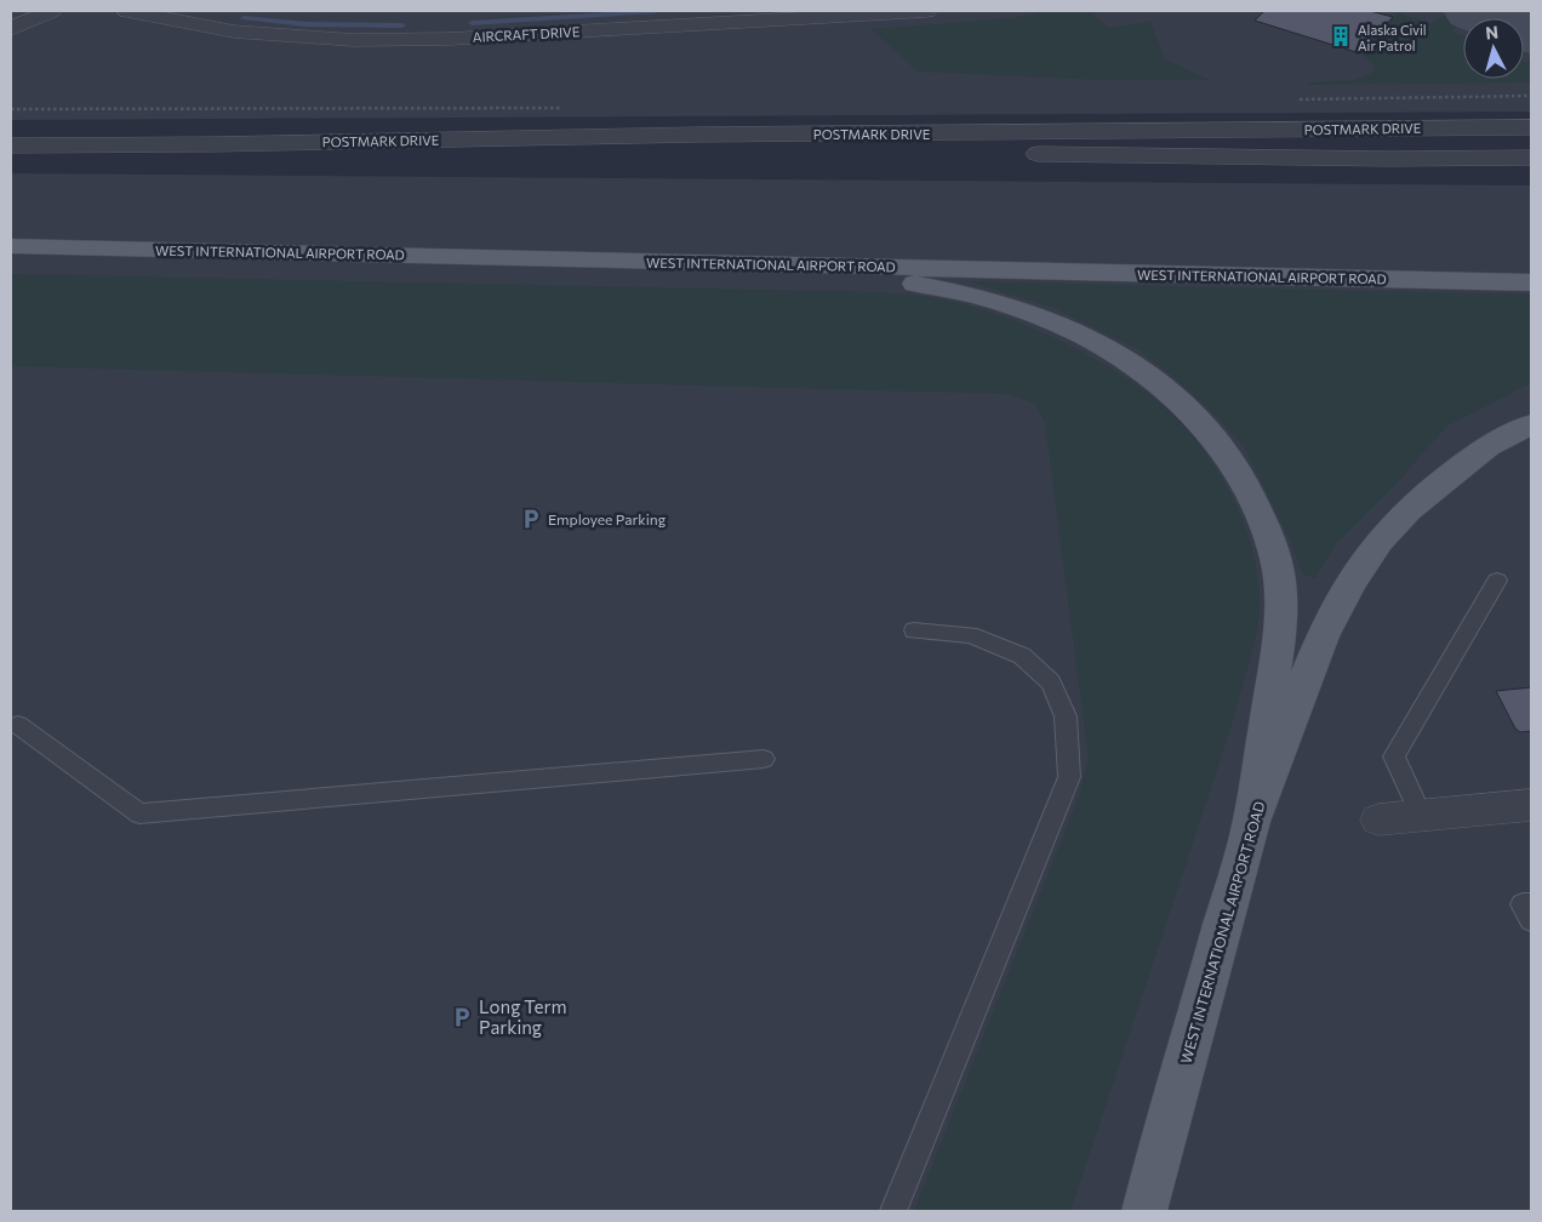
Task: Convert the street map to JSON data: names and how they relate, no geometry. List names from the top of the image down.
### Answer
{
  "streets": {
    "main road": ["WEST INTERNATIONAL AIRPORT ROAD"],
    "street": ["AIRCRAFT DRIVE", "POSTMARK DRIVE"]
  },
  "places": {
    "building": ["Alaska Civil Air Patrol"],
    "parking": ["Employee Parking", "Long Term Parking"]
  },
  "north": "top"
}
